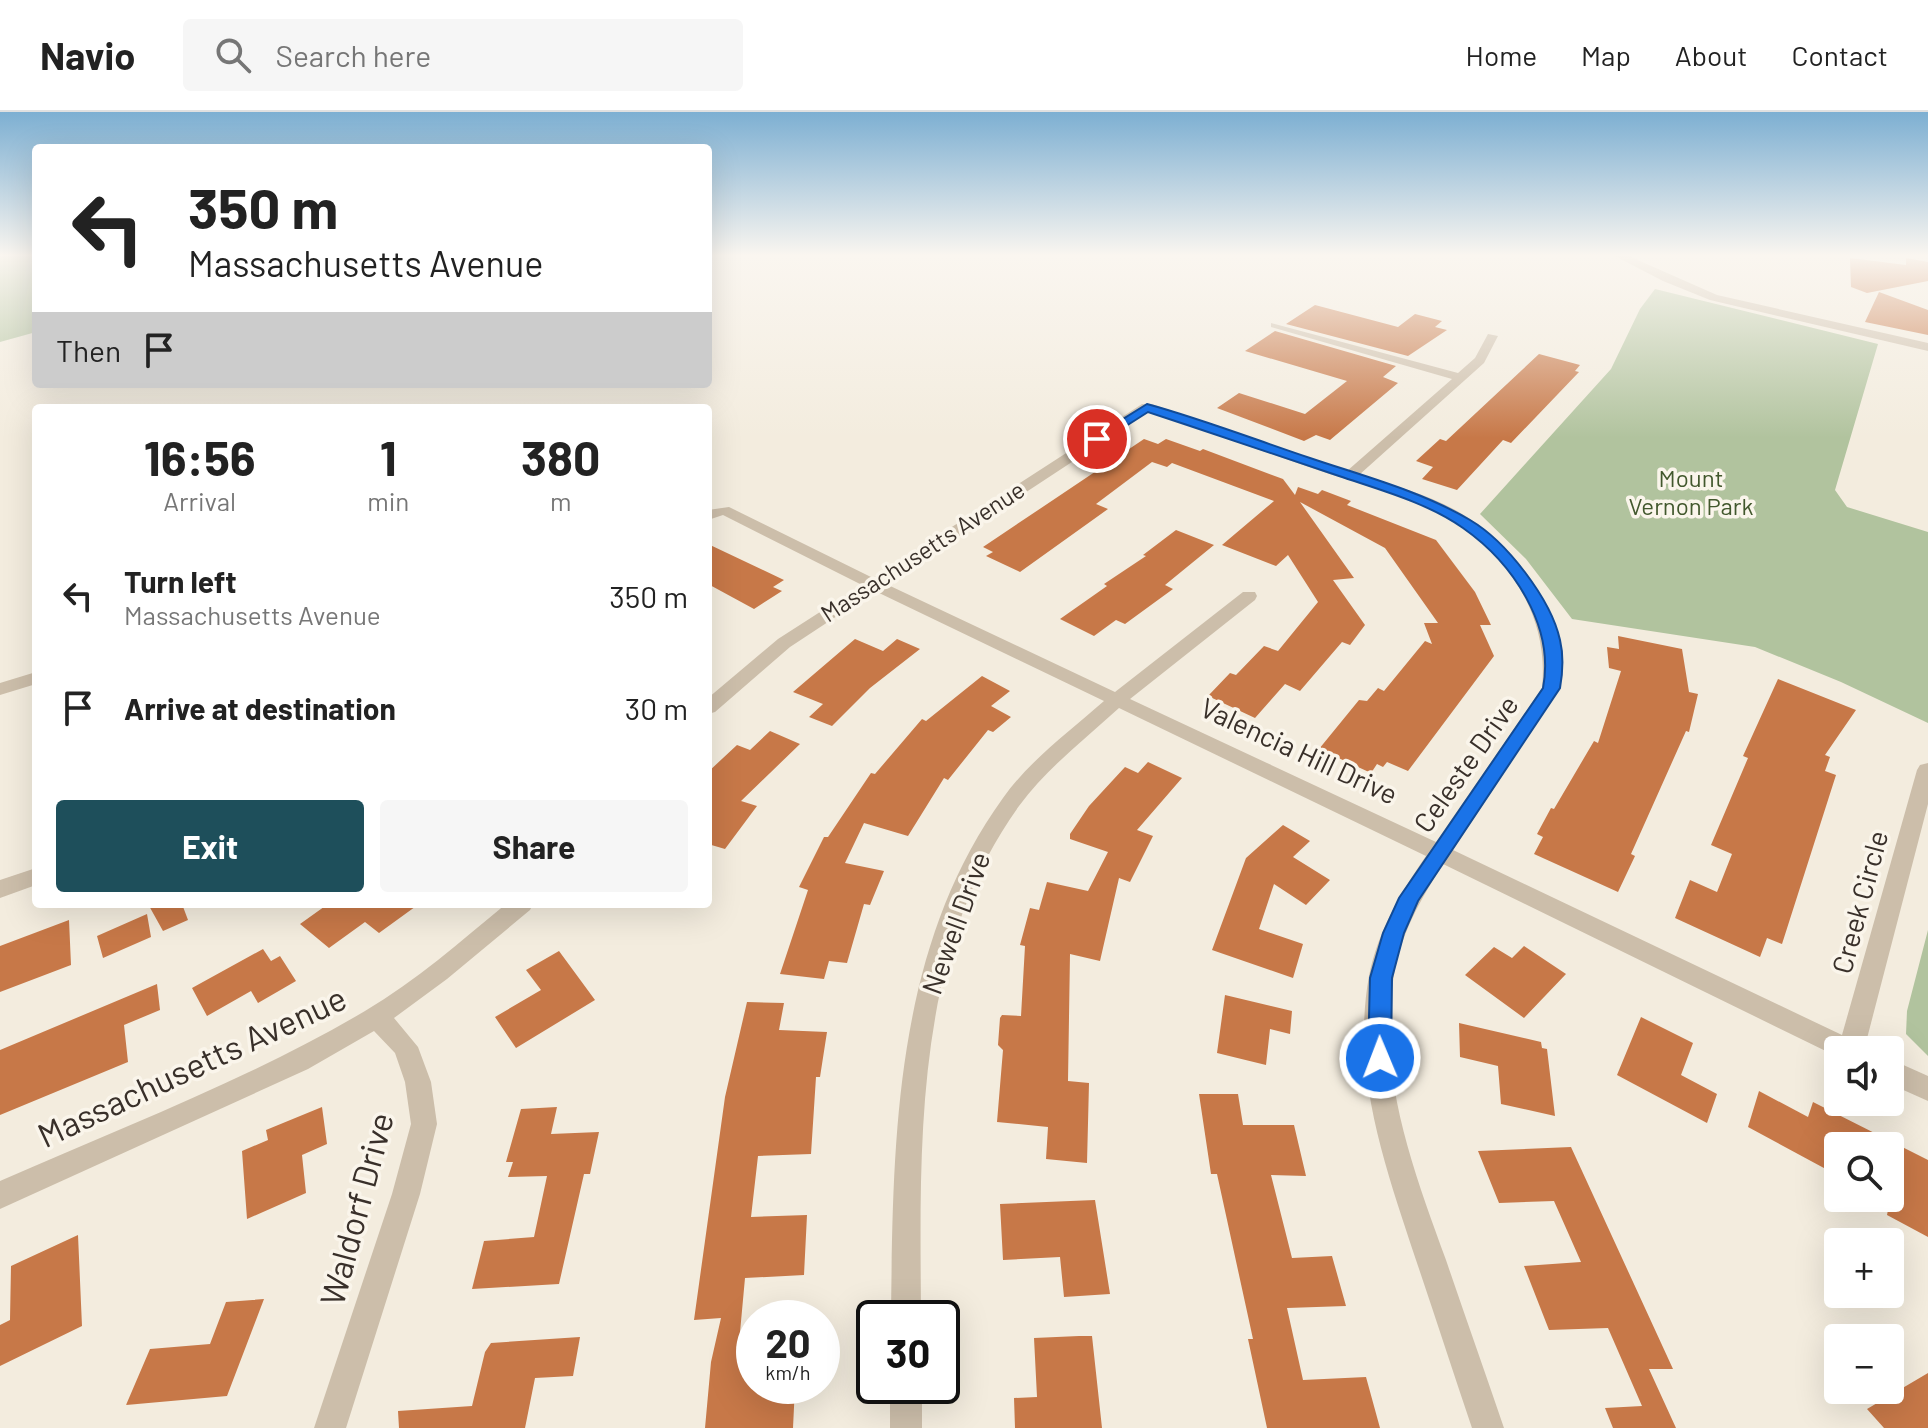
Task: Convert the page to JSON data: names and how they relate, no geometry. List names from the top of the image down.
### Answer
{
  "streets": {
    "street": [
      "Massachusetts Avenue",
      "Valencia Hill Drive",
      "Celeste Drive",
      "Creek Circle",
      "Newell Drive",
      "Waldorf Drive"
    ]
  },
  "crossings": [
    ["Massachusetts Avenue", "Valencia Hill Drive"],
    ["Massachusetts Avenue", "Celeste Drive"],
    ["Massachusetts Avenue", "Waldorf Drive"],
    ["Valencia Hill Drive", "Celeste Drive"],
    ["Valencia Hill Drive", "Newell Drive"]
  ],
  "parks": ["Mount Vernon Park"],
  "page": {
    "header": "Navio",
    "search": "Search here",
    "nav": [
      "Home",
      "Map",
      "About",
      "Contact"
    ],
    "turn": ["350 m", "Massachusetts Avenue"],
    "then": "Then",
    "eta": [
      "16:56",
      "Arrival",
      "1",
      "min",
      "380",
      "m"
    ],
    "list": [
      {
        "name": "Turn left",
        "note": "Massachusetts Avenue",
        "value": "350 m"
      },
      {
        "name": "Arrive at destination",
        "value": "30 m"
      }
    ],
    "buttons": ["Exit", "Share"],
    "map_buttons": ["+", "−"],
    "speed": "20 km/h",
    "limit": "30"
  }
}
